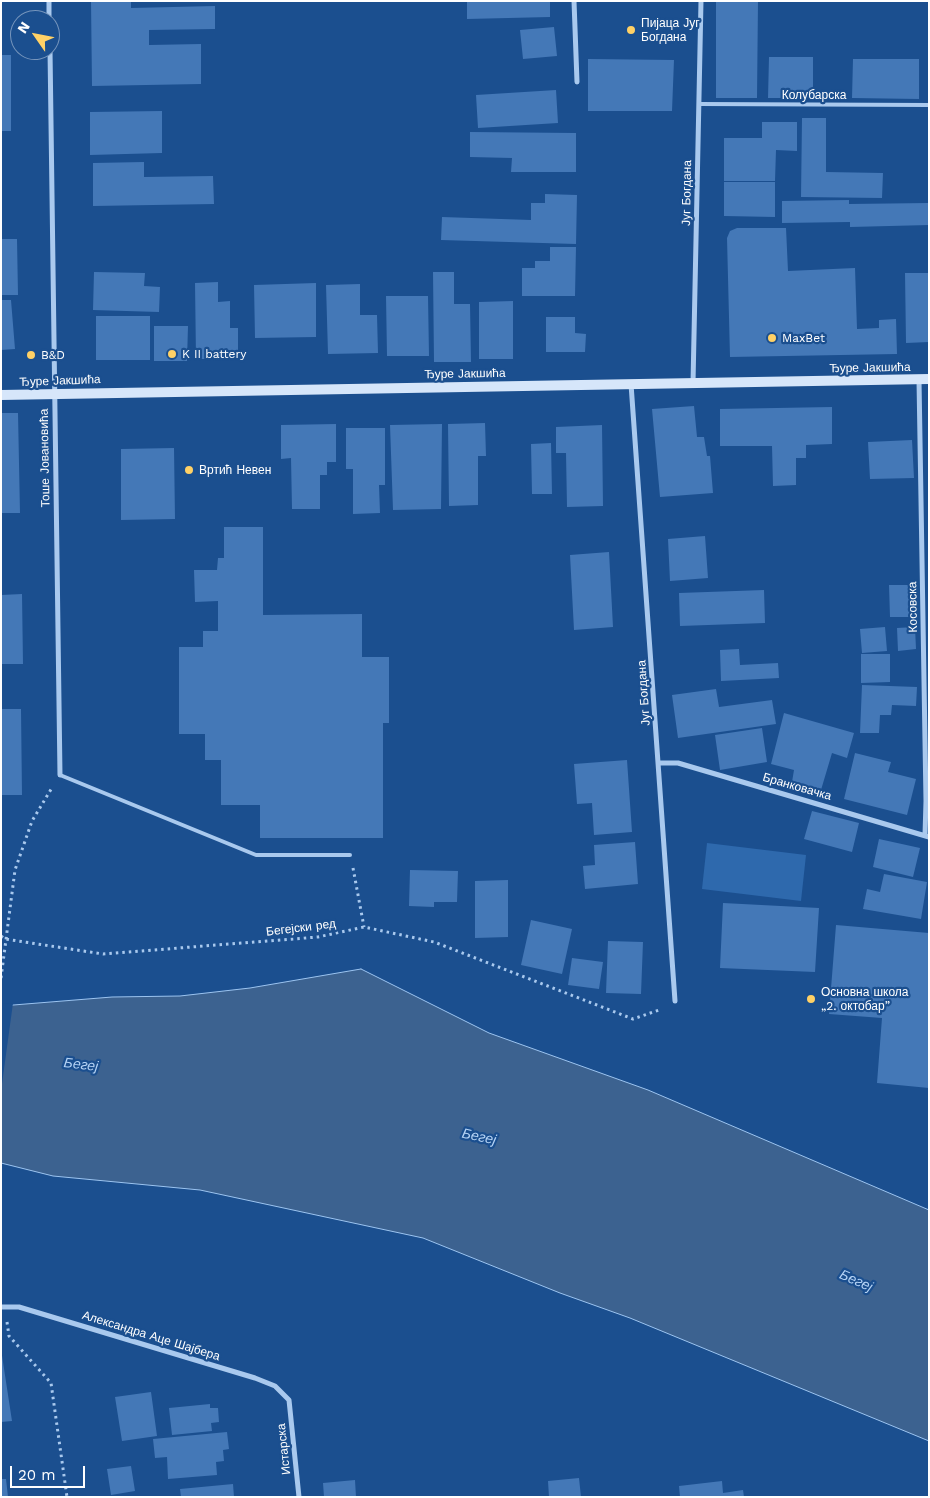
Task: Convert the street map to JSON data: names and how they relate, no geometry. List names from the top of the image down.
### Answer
{
  "streets": {
    "street": [
      "Југ Богдана",
      "Ђуре Јакшића",
      "Тоше Јовановића",
      "Косовска",
      "Бранковачка",
      "Александра Аце Шајбера",
      "Истарска"
    ],
    "lane": ["Колубарска"],
    "path": ["Бегејски ред"]
  },
  "crossings": [
    ["Колубарска", "Југ Богдана"],
    ["Југ Богдана", "Ђуре Јакшића"],
    ["Југ Богдана", "Бранковачка"],
    ["Југ Богдана", "Бегејски ред"],
    ["Ђуре Јакшића", "Тоше Јовановића"],
    ["Ђуре Јакшића", "Косовска"],
    ["Косовска", "Бранковачка"],
    ["Александра Аце Шајбера", "Истарска"]
  ],
  "water": ["Бегеј"],
  "places": [
    "Пијаца Југ Богдана",
    "MaxBet",
    "K II battery",
    "B&D",
    "Вртић Невен",
    "Основна школа „2. октобар”"
  ],
  "scale_bar": "20 m",
  "north": "top left"
}
